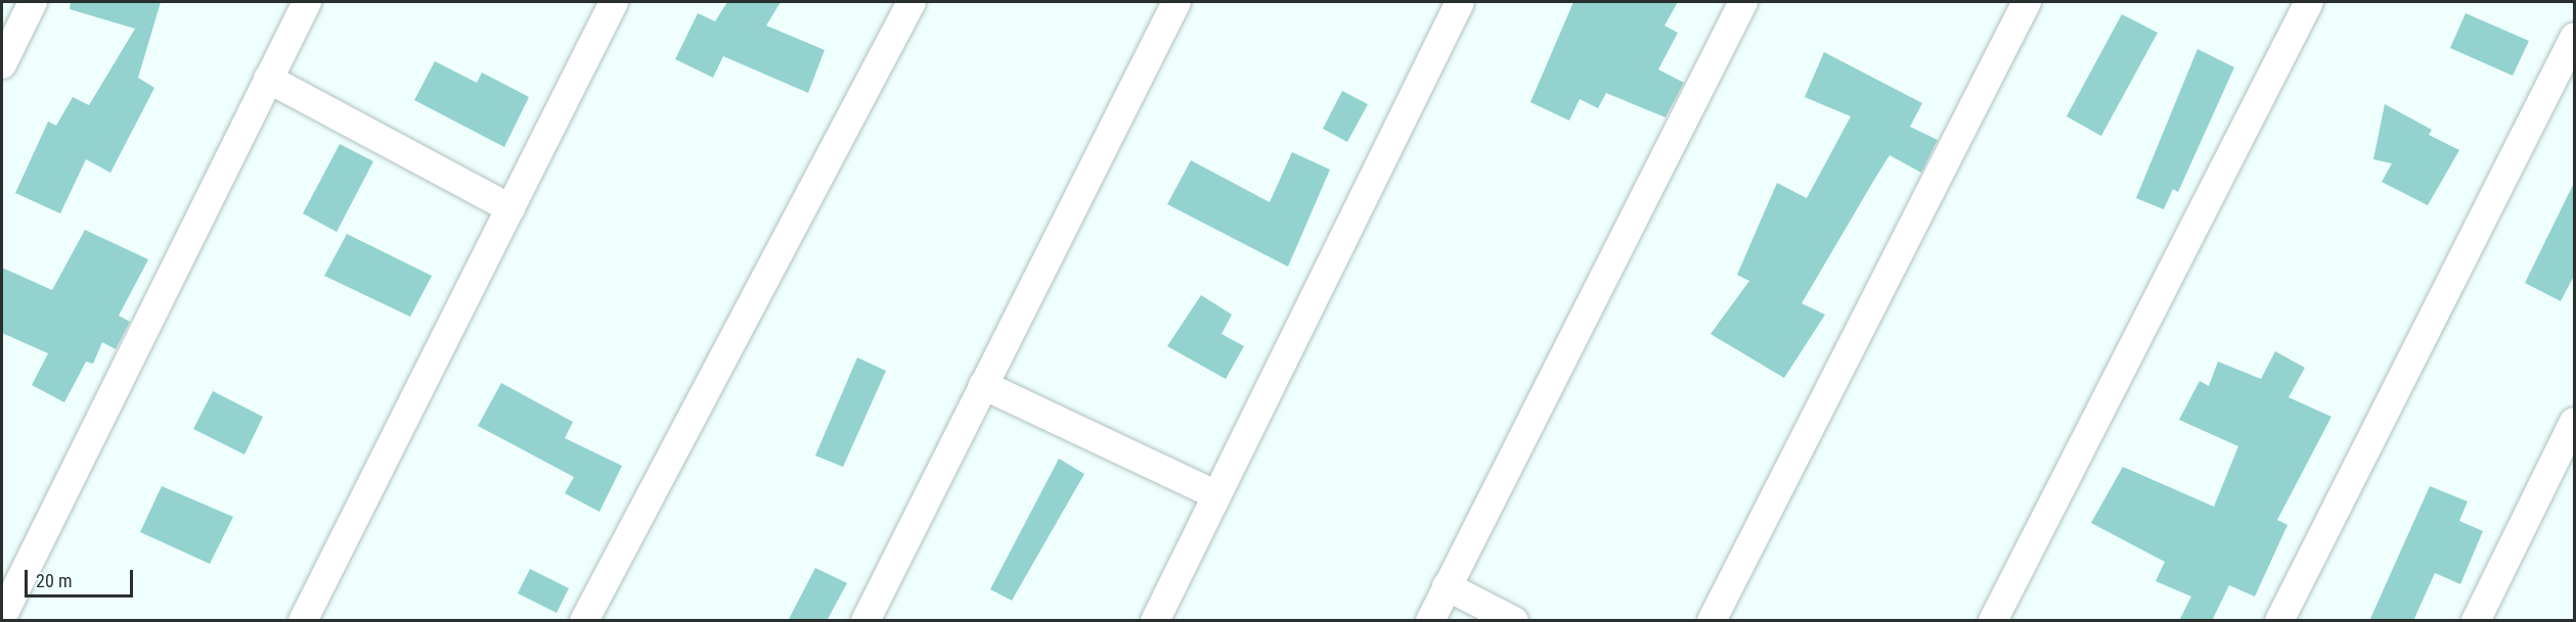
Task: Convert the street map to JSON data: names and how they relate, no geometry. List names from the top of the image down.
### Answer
{
  "scale_bar": "20 m"
}
